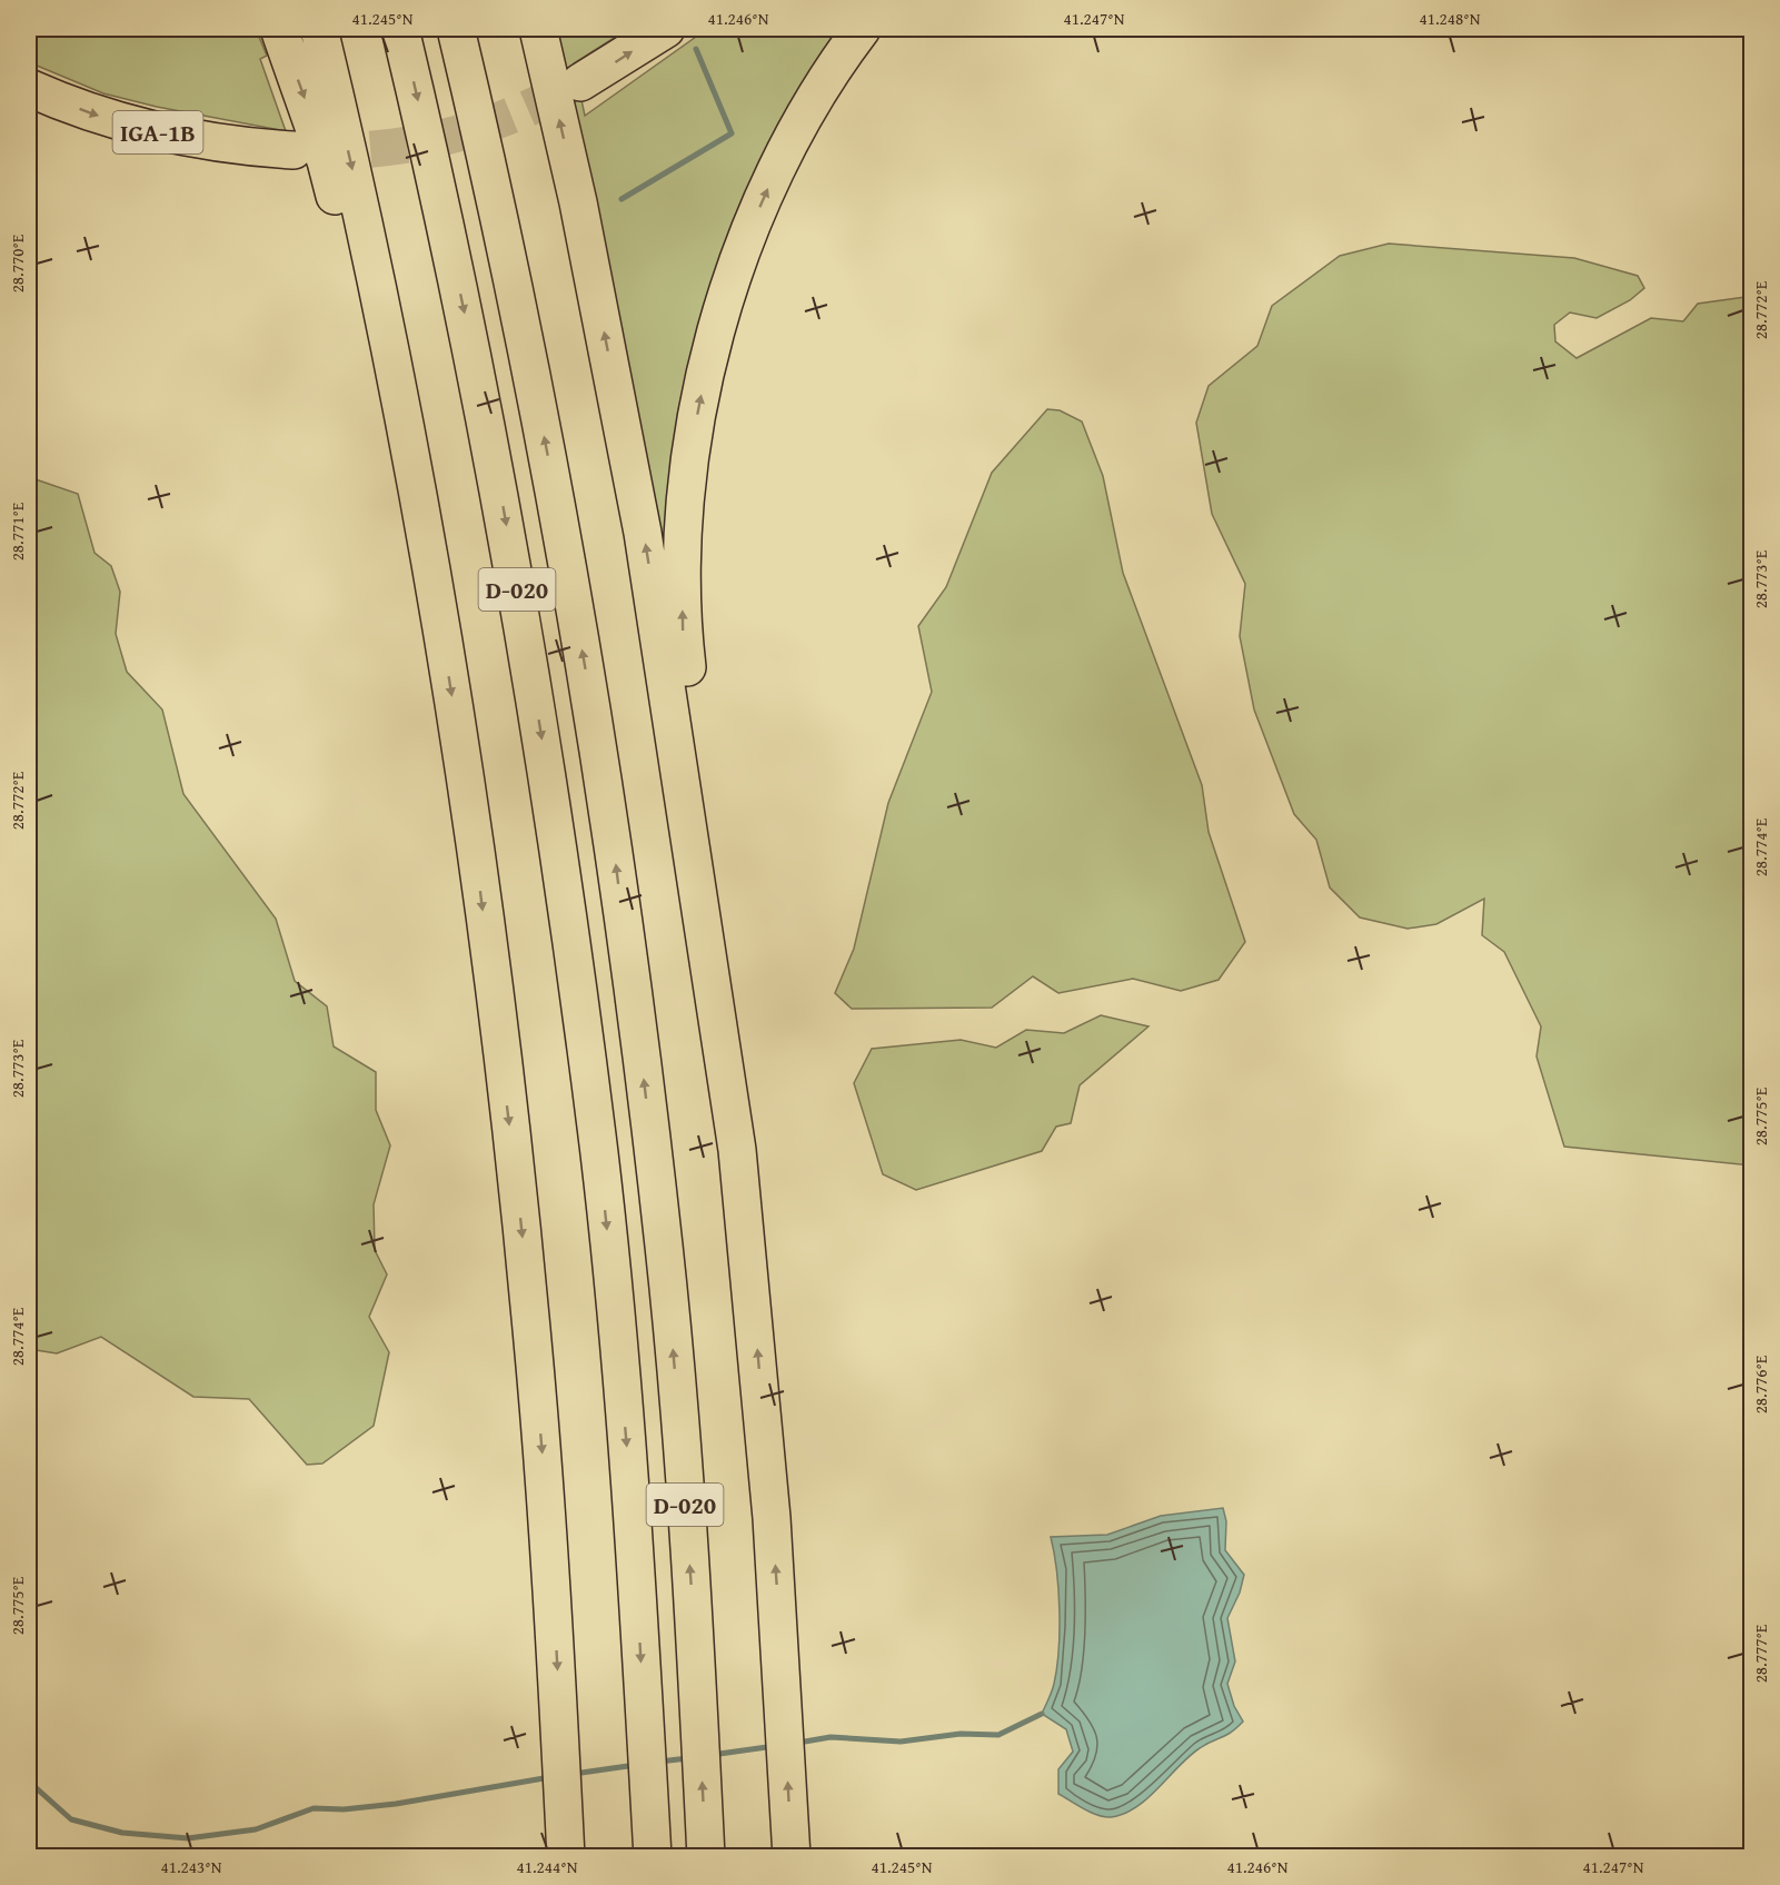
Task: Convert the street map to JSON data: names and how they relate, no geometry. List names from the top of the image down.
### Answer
{
  "streets": {
    "highway": ["IGA-1B", "D-020"]
  },
  "coordinates": [
    "41.245°N",
    "41.246°N",
    "41.247°N",
    "41.248°N",
    "28.770°E",
    "28.772°E",
    "28.771°E",
    "28.773°E",
    "28.774°E",
    "28.775°E",
    "28.776°E",
    "28.777°E",
    "41.243°N",
    "41.244°N"
  ]
}
